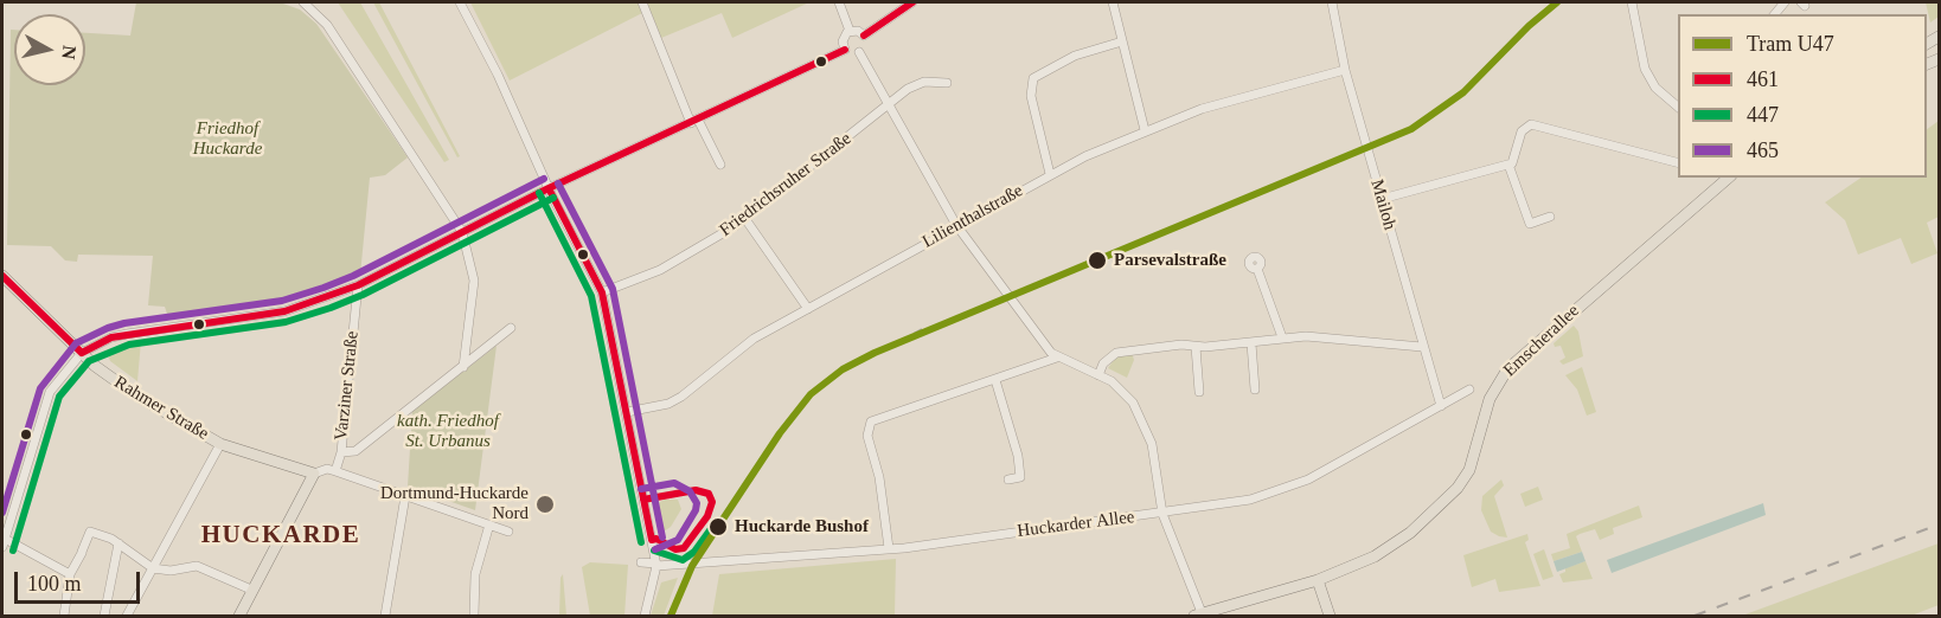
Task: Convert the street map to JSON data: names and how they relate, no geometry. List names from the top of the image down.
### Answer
{
  "streets": {
    "main road": ["Emscherallee", "Rahmer Straße"],
    "street": [
      "Friedrichsruher Straße",
      "Mailoh",
      "Lilienthalstraße",
      "Varziner Straße",
      "Huckarder Allee"
    ]
  },
  "crossings": [
    ["Mailoh", "Lilienthalstraße"],
    ["Mailoh", "Huckarder Allee"]
  ],
  "districts": ["HUCKARDE"],
  "parks": ["Friedhof Huckarde", "kath. Friedhof St. Urbanus"],
  "places": ["Parsevalstraße", "Dortmund-Huckarde Nord", "Huckarde Bushof"],
  "lines": [
    "tram line U47",
    "transit line 461",
    "transit line 465",
    "transit line 447"
  ],
  "legend": [
    "Tram U47",
    "461",
    "447",
    "465"
  ],
  "scale_bar": "100 m",
  "north": "right"
}
